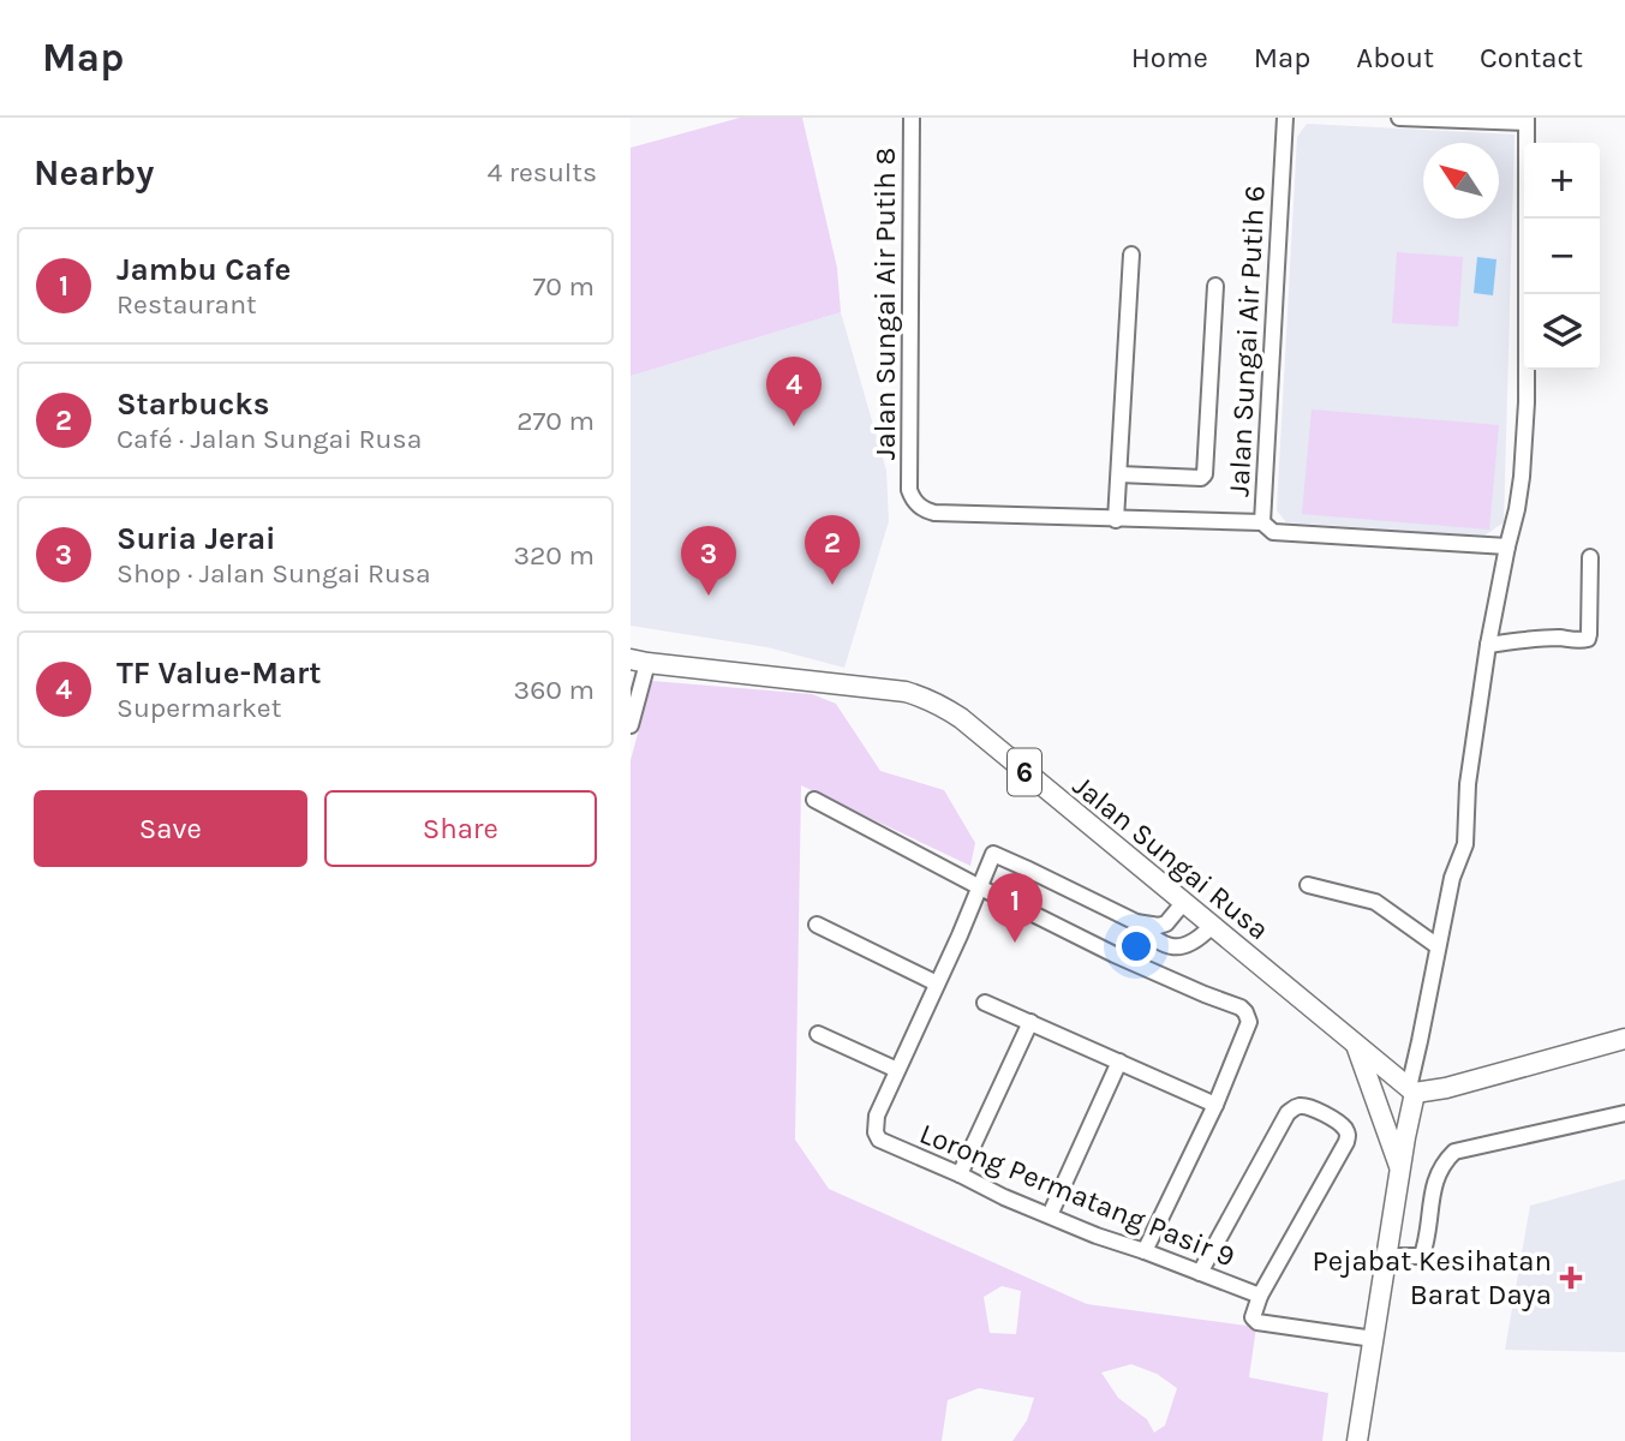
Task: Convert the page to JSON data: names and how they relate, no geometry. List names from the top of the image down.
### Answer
{
  "streets": {
    "main road": ["6", "Jalan Sungai Rusa"],
    "street": ["Jalan Sungai Air Putih 8", "Jalan Sungai Air Putih 6", "Lorong Permatang Pasir 9"]
  },
  "places": {
    "health": ["Pejabat Kesihatan Barat Daya"]
  },
  "north": "top left",
  "page": {
    "header": "Map",
    "nav": [
      "Home",
      "Map",
      "About",
      "Contact"
    ],
    "heading": ["Nearby", "4 results"],
    "map_buttons": ["+", "−"],
    "list": [
      {
        "mark": "1",
        "name": "Jambu Cafe",
        "note": "Restaurant",
        "value": "70 m"
      },
      {
        "mark": "2",
        "name": "Starbucks",
        "note": "Café · Jalan Sungai Rusa",
        "value": "270 m"
      },
      {
        "mark": "3",
        "name": "Suria Jerai",
        "note": "Shop · Jalan Sungai Rusa",
        "value": "320 m"
      },
      {
        "mark": "4",
        "name": "TF Value-Mart",
        "note": "Supermarket",
        "value": "360 m"
      }
    ],
    "pins": [
      "4",
      "2",
      "3",
      "1"
    ],
    "buttons": ["Save", "Share"]
  }
}
